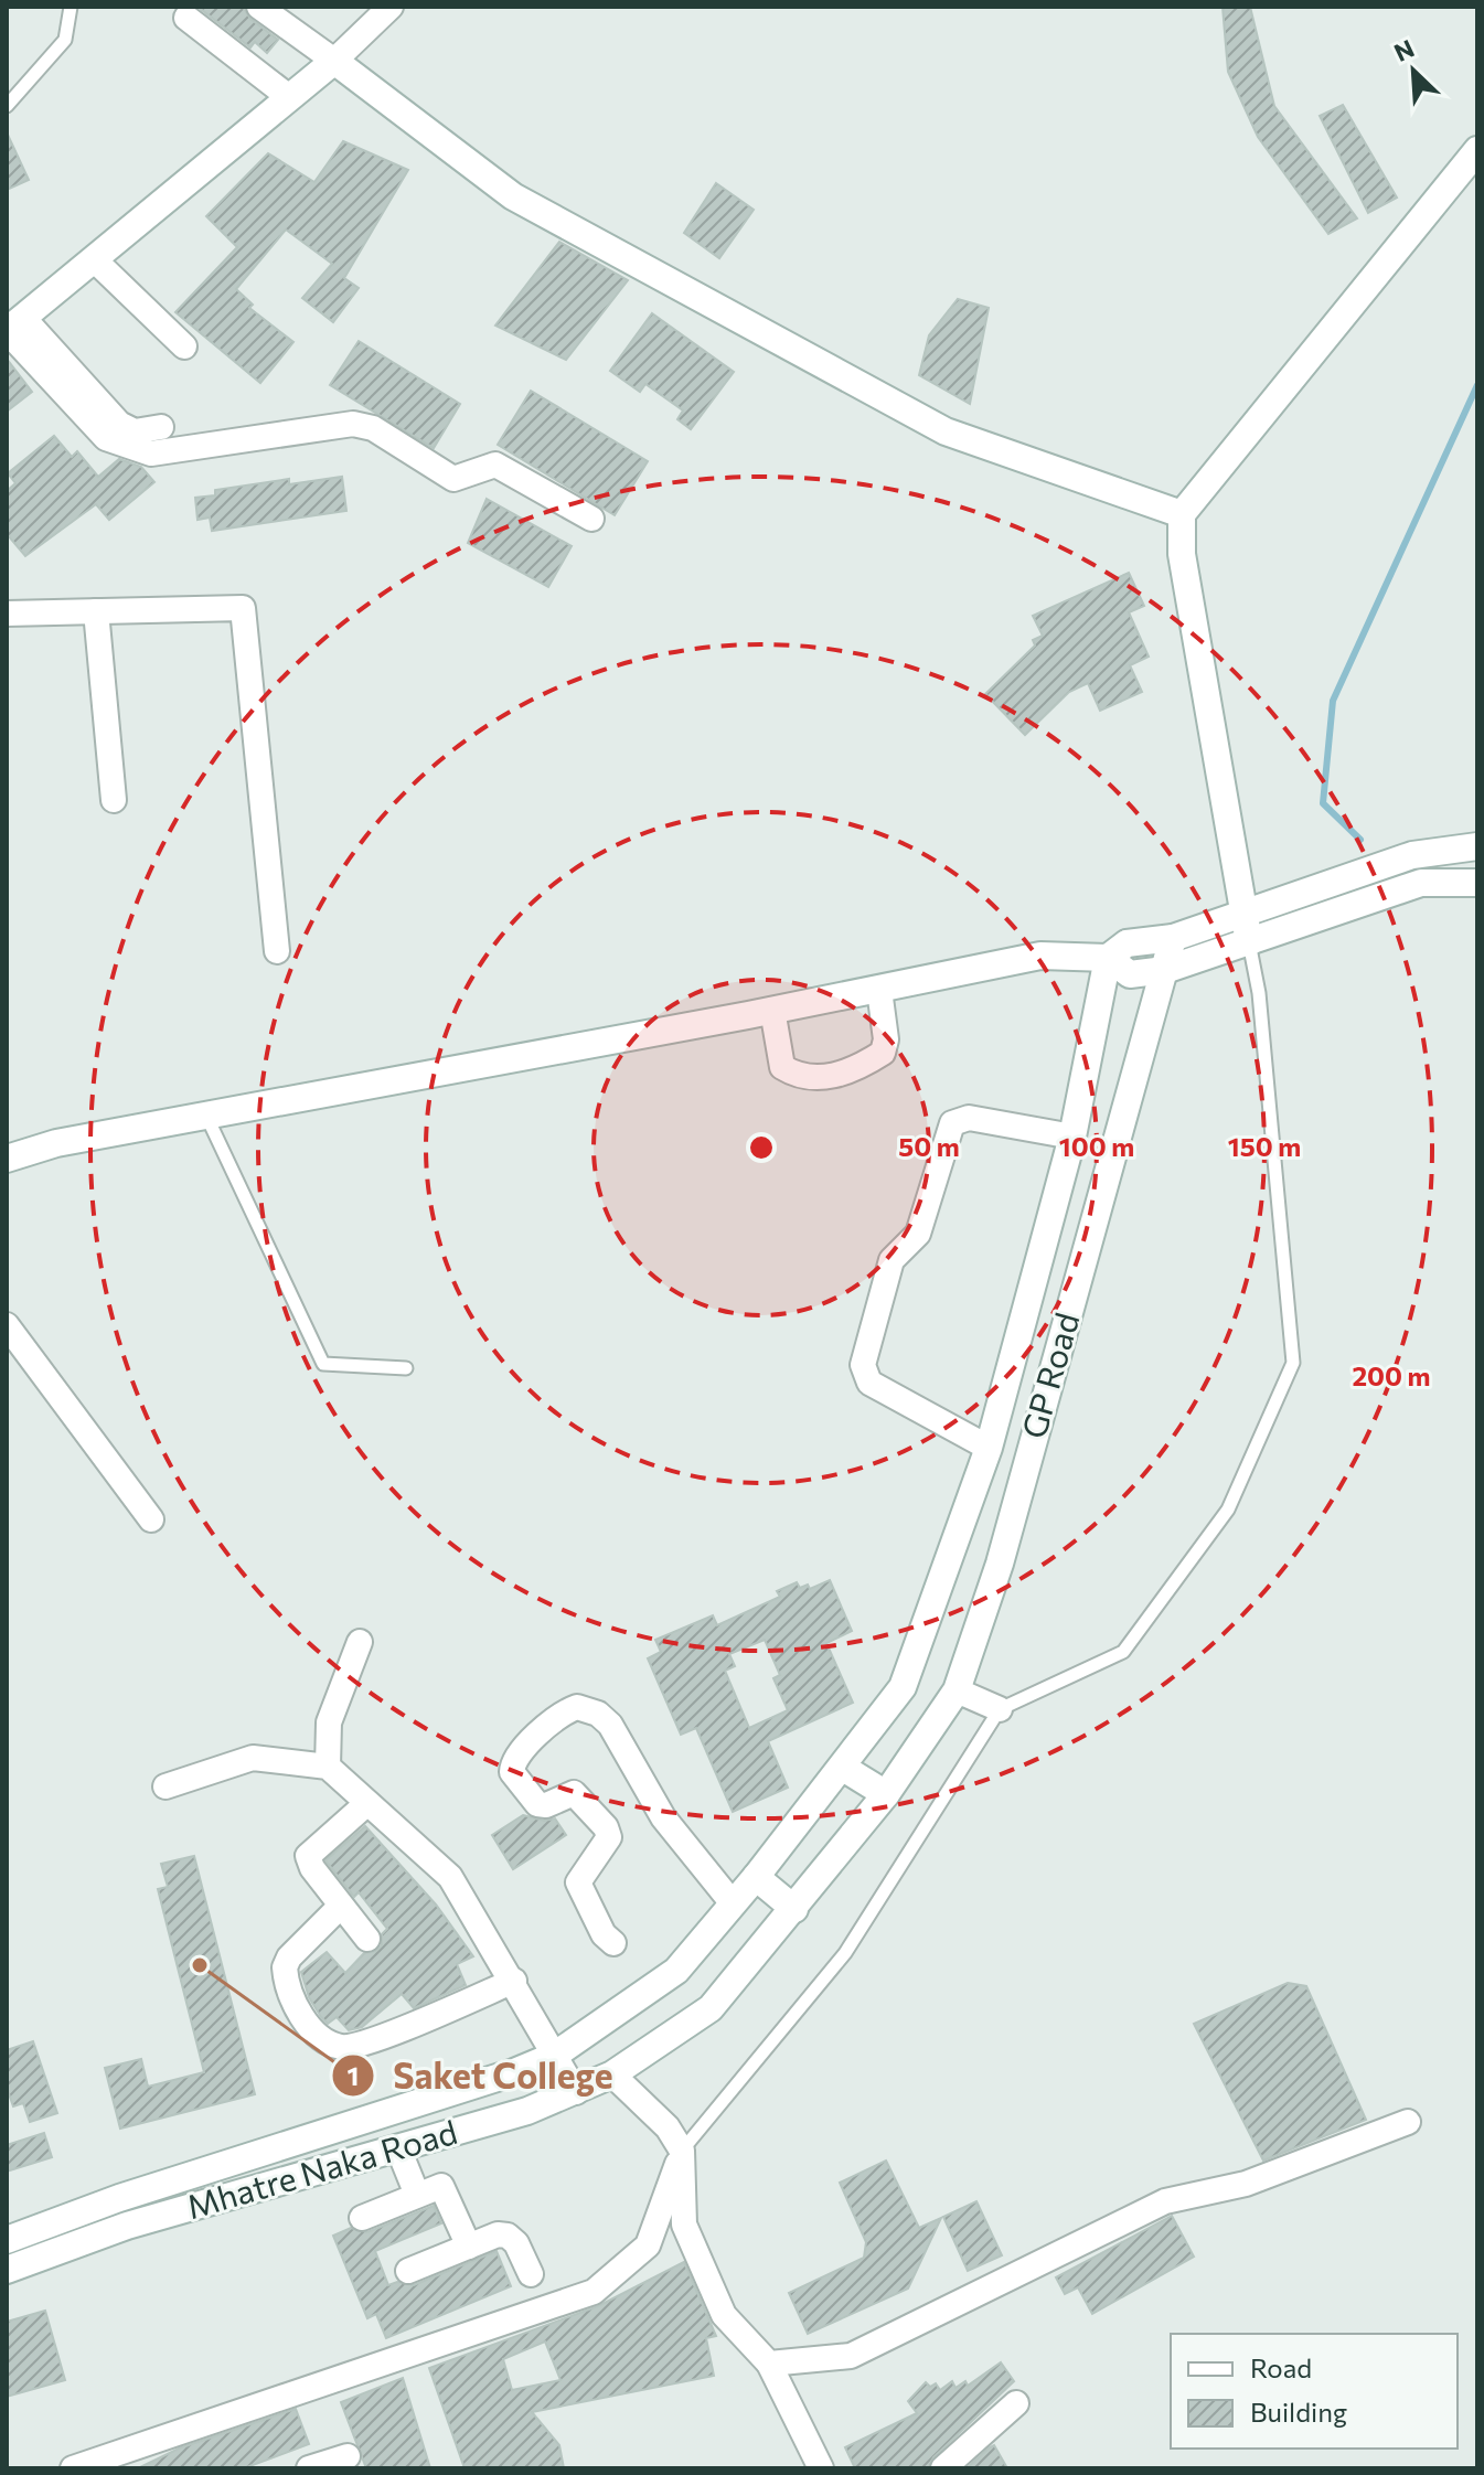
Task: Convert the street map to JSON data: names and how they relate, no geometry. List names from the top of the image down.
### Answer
{
  "streets": {
    "street": ["GP Road", "Mhatre Naka Road"]
  },
  "crossings": [
    ["GP Road", "Mhatre Naka Road"]
  ],
  "places": ["Saket College"],
  "legend": ["Road", "Building"],
  "north": "top left",
  "rings": [
    "50 m",
    "100 m",
    "150 m",
    "200 m"
  ]
}
